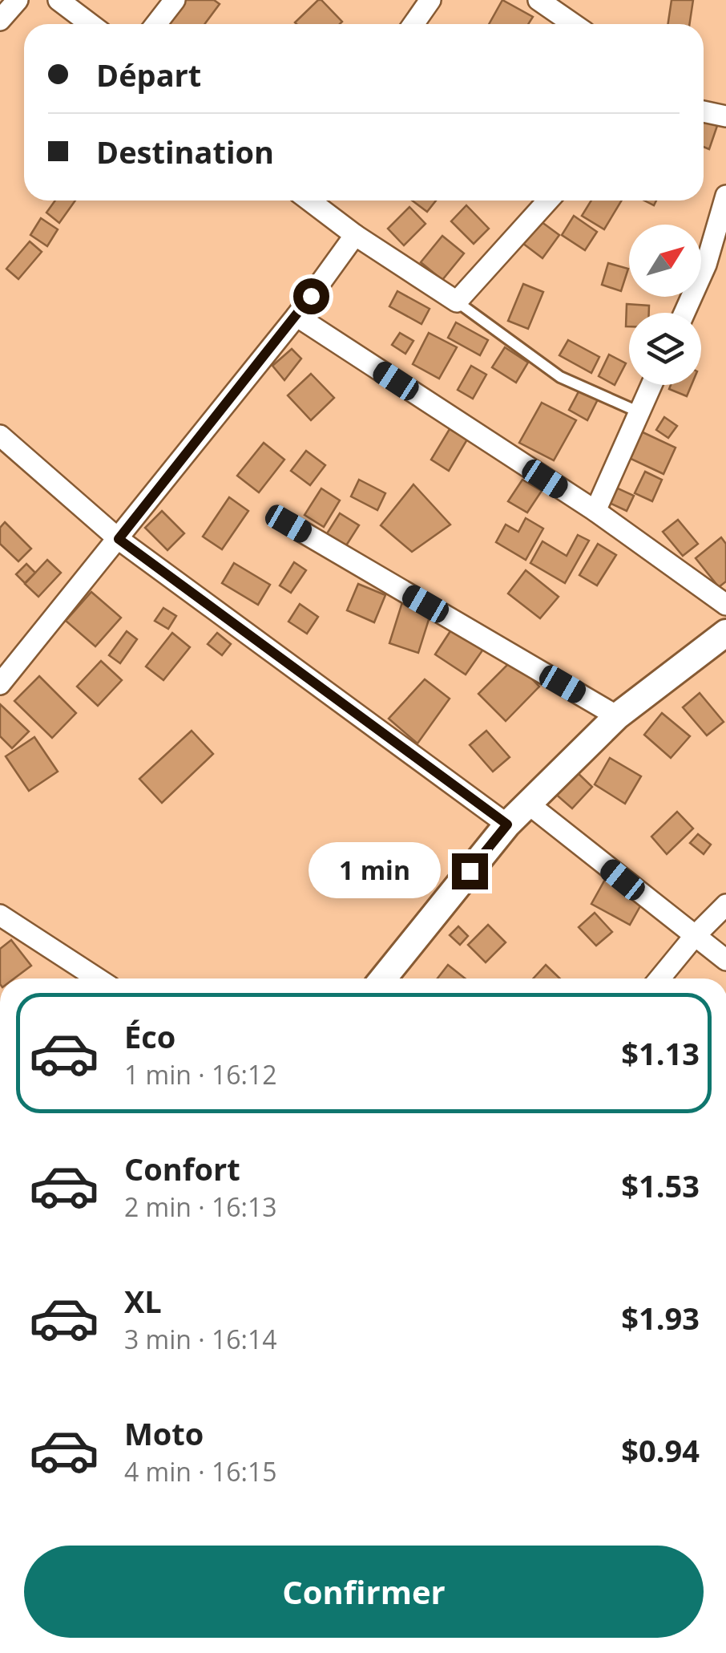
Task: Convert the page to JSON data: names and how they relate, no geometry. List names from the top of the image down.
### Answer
{
  "north": "top right",
  "page": {
    "banner": ["Départ", "Destination"],
    "bubble": "1 min",
    "list": [
      {
        "name": "Éco",
        "note": "1 min · 16:12",
        "value": "$1.13"
      },
      {
        "name": "Confort",
        "note": "2 min · 16:13",
        "value": "$1.53"
      },
      {
        "name": "XL",
        "note": "3 min · 16:14",
        "value": "$1.93"
      },
      {
        "name": "Moto",
        "note": "4 min · 16:15",
        "value": "$0.94"
      }
    ],
    "buttons": "Confirmer"
  }
}
